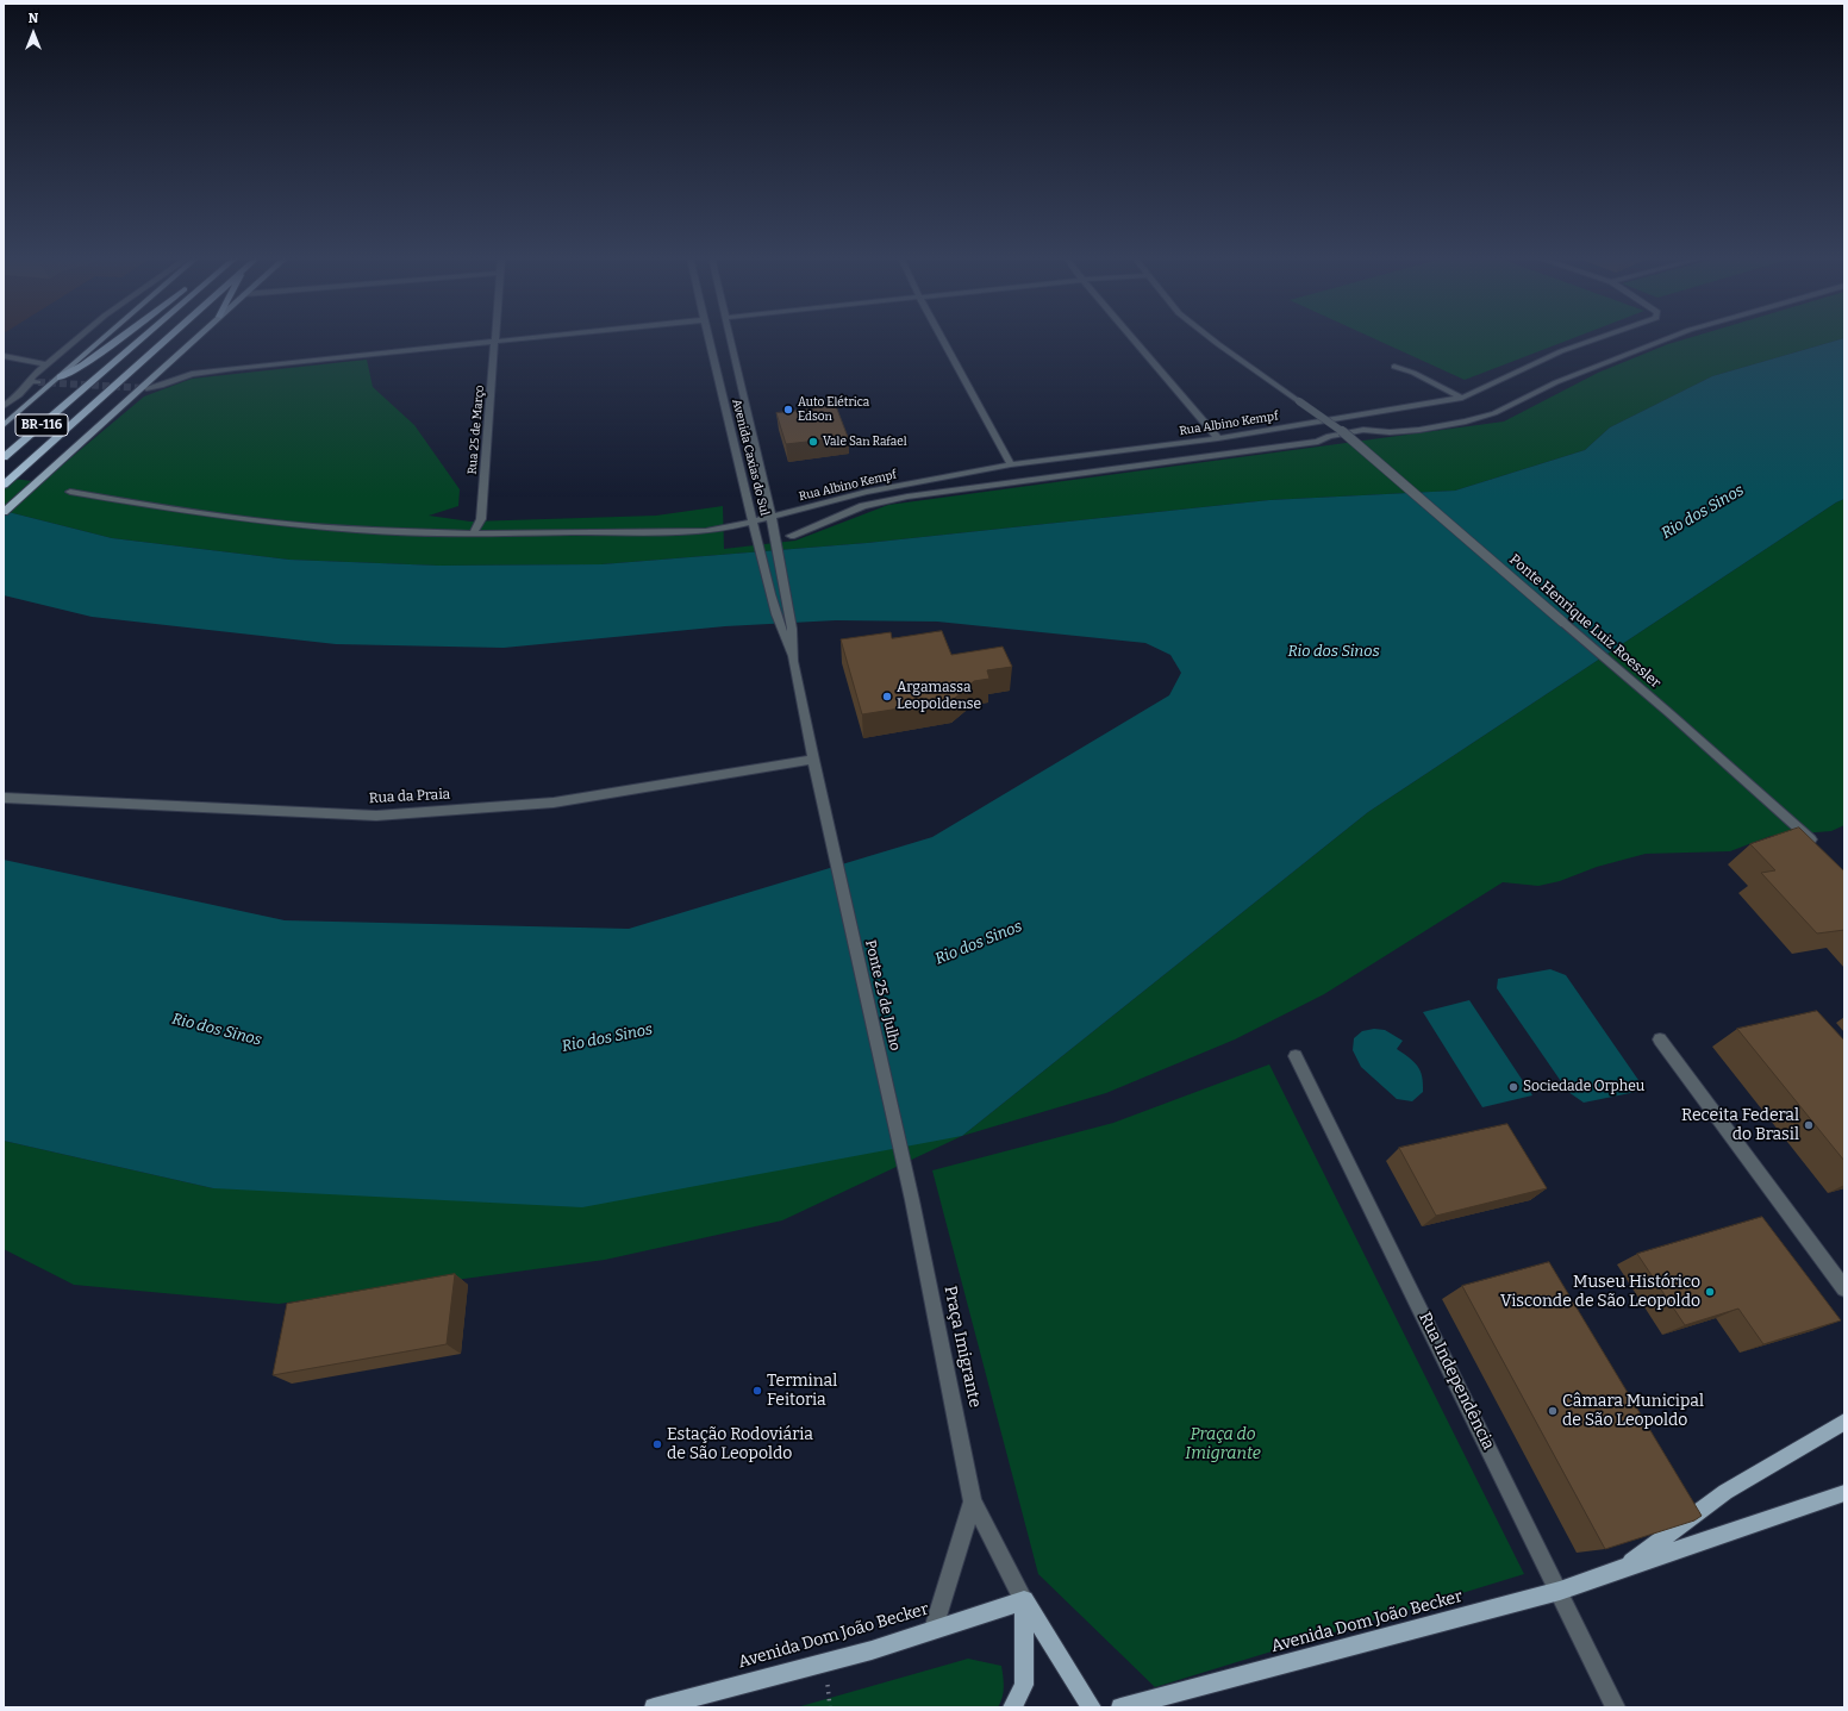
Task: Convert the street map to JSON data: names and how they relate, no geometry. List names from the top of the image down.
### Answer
{
  "streets": {
    "highway": ["BR-116"],
    "main road": ["Praça Imigrante", "Avenida Dom João Becker"],
    "street": [
      "Rua Albino Kempf",
      "Rua 25 de Março",
      "Avenida Caxias do Sul",
      "Ponte Henrique Luiz Roessler",
      "Rua da Praia",
      "Ponte 25 de Julho",
      "Rua Independência"
    ]
  },
  "crossings": [
    ["Rua Albino Kempf", "Rua 25 de Março"],
    ["Rua Albino Kempf", "Avenida Caxias do Sul"],
    ["Avenida Caxias do Sul", "Rua da Praia"],
    ["Avenida Caxias do Sul", "Ponte 25 de Julho"],
    ["Ponte 25 de Julho", "Praça Imigrante"],
    ["Praça Imigrante", "Avenida Dom João Becker"],
    ["Rua Independência", "Avenida Dom João Becker"]
  ],
  "water": ["Rio dos Sinos"],
  "parks": ["Praça do Imigrante"],
  "places": [
    "Auto Elétrica Edson",
    "Vale San Rafael",
    "Argamassa Leopoldense",
    "Sociedade Orpheu",
    "Receita Federal do Brasil",
    "Museu Histórico Visconde de São Leopoldo",
    "Terminal Feitoria",
    "Câmara Municipal de São Leopoldo",
    "Estação Rodoviária de São Leopoldo"
  ],
  "north": "top"
}
